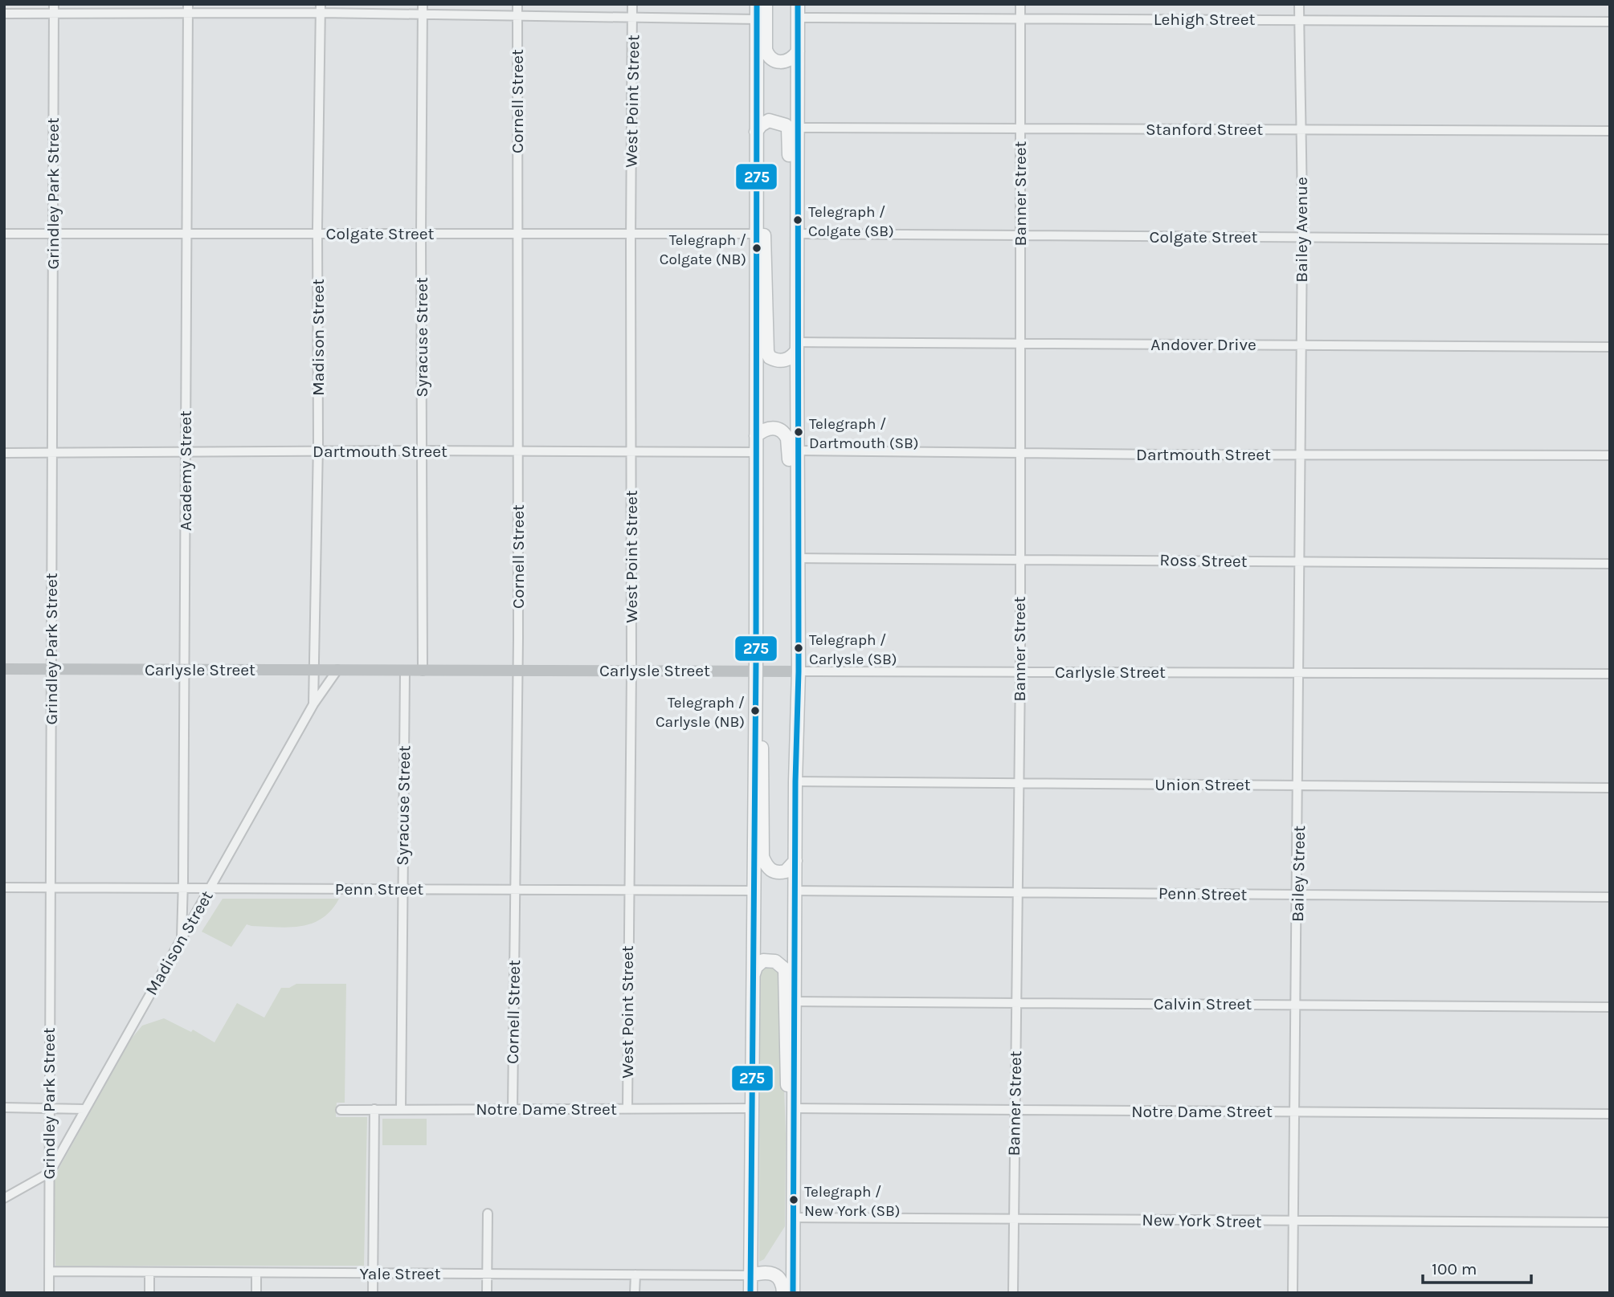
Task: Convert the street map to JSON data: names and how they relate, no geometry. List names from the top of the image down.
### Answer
{
  "streets": {
    "street": [
      "Lehigh Street",
      "Cornell Street",
      "West Point Street",
      "Stanford Street",
      "Grindley Park Street",
      "Banner Street",
      "Bailey Avenue",
      "Colgate Street",
      "Madison Street",
      "Syracuse Street",
      "Andover Drive",
      "Dartmouth Street",
      "Academy Street",
      "Ross Street",
      "Carlysle Street",
      "Union Street",
      "Bailey Street",
      "Penn Street",
      "Calvin Street",
      "Notre Dame Street",
      "New York Street",
      "Yale Street"
    ]
  },
  "crossings": [
    ["Lehigh Street", "Banner Street"],
    ["Lehigh Street", "Bailey Avenue"],
    ["Cornell Street", "Colgate Street"],
    ["Cornell Street", "Dartmouth Street"],
    ["Cornell Street", "Carlysle Street"],
    ["Cornell Street", "Penn Street"],
    ["Cornell Street", "Notre Dame Street"],
    ["West Point Street", "Colgate Street"],
    ["West Point Street", "Dartmouth Street"],
    ["West Point Street", "Carlysle Street"],
    ["West Point Street", "Penn Street"],
    ["West Point Street", "Notre Dame Street"],
    ["Stanford Street", "Banner Street"],
    ["Stanford Street", "Bailey Avenue"],
    ["Grindley Park Street", "Colgate Street"],
    ["Grindley Park Street", "Madison Street"],
    ["Grindley Park Street", "Dartmouth Street"],
    ["Grindley Park Street", "Carlysle Street"],
    ["Grindley Park Street", "Penn Street"],
    ["Grindley Park Street", "Yale Street"],
    ["Banner Street", "Colgate Street"],
    ["Banner Street", "Andover Drive"],
    ["Banner Street", "Dartmouth Street"],
    ["Banner Street", "Ross Street"],
    ["Banner Street", "Carlysle Street"],
    ["Banner Street", "Union Street"],
    ["Banner Street", "Penn Street"],
    ["Banner Street", "Calvin Street"],
    ["Banner Street", "Notre Dame Street"],
    ["Banner Street", "New York Street"],
    ["Bailey Avenue", "Colgate Street"],
    ["Bailey Avenue", "Andover Drive"],
    ["Bailey Avenue", "Dartmouth Street"],
    ["Bailey Avenue", "Bailey Street"],
    ["Colgate Street", "Madison Street"],
    ["Colgate Street", "Syracuse Street"],
    ["Colgate Street", "Academy Street"],
    ["Madison Street", "Dartmouth Street"],
    ["Madison Street", "Academy Street"],
    ["Madison Street", "Carlysle Street"],
    ["Madison Street", "Penn Street"],
    ["Syracuse Street", "Dartmouth Street"],
    ["Syracuse Street", "Carlysle Street"],
    ["Syracuse Street", "Penn Street"],
    ["Syracuse Street", "Notre Dame Street"],
    ["Dartmouth Street", "Academy Street"],
    ["Dartmouth Street", "Bailey Street"],
    ["Academy Street", "Carlysle Street"],
    ["Academy Street", "Penn Street"],
    ["Ross Street", "Bailey Street"],
    ["Carlysle Street", "Bailey Street"],
    ["Union Street", "Bailey Street"],
    ["Bailey Street", "Penn Street"],
    ["Bailey Street", "Calvin Street"],
    ["Bailey Street", "Notre Dame Street"],
    ["Bailey Street", "New York Street"]
  ],
  "places": [
    "Telegraph / Colgate (SB)",
    "Telegraph / Colgate (NB)",
    "Telegraph / Dartmouth (SB)",
    "Telegraph / Carlysle (SB)",
    "Telegraph / Carlysle (NB)",
    "Telegraph / New York (SB)"
  ],
  "lines": ["transit line 275"],
  "scale_bar": "100 m"
}
